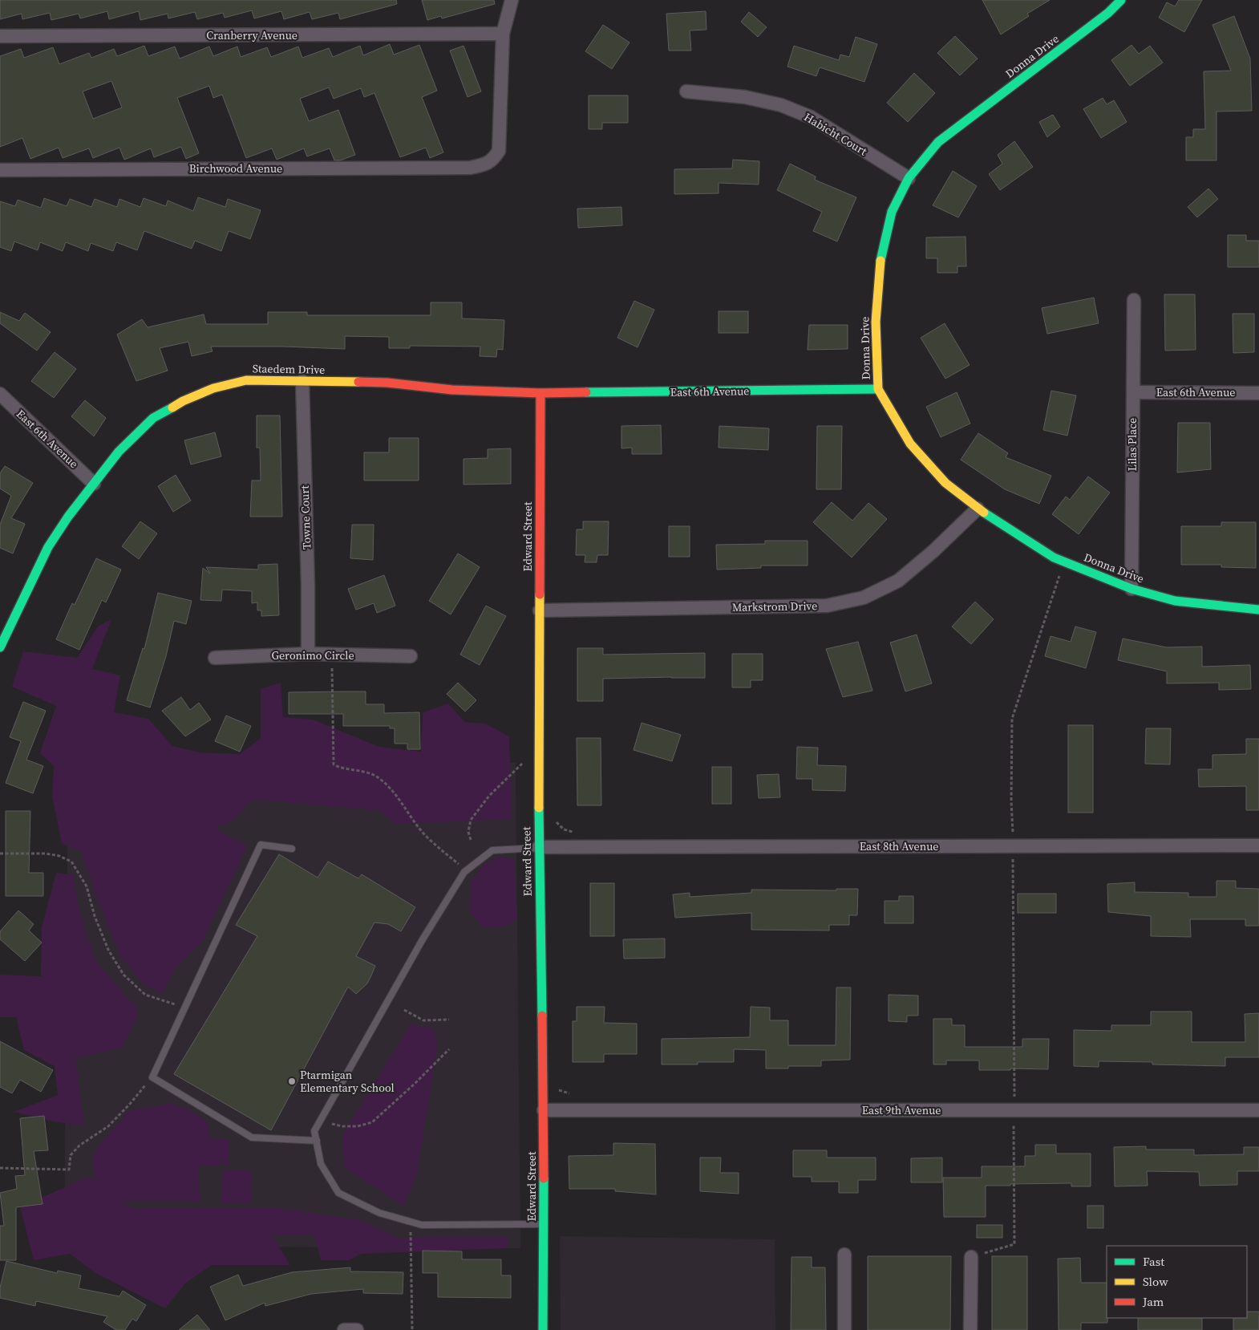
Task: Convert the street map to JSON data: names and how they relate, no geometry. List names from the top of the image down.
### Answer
{
  "streets": {
    "street": [
      "Cranberry Avenue",
      "Donna Drive",
      "Habicht Court",
      "Birchwood Avenue",
      "Staedem Drive",
      "East 6th Avenue",
      "Lilas Place",
      "Towne Court",
      "Edward Street",
      "Markstrom Drive",
      "Geronimo Circle",
      "East 8th Avenue",
      "East 9th Avenue"
    ]
  },
  "crossings": [
    ["Cranberry Avenue", "Birchwood Avenue"],
    ["Donna Drive", "Habicht Court"],
    ["Donna Drive", "East 6th Avenue"],
    ["Donna Drive", "Lilas Place"],
    ["Donna Drive", "Markstrom Drive"],
    ["Staedem Drive", "East 6th Avenue"],
    ["Staedem Drive", "Towne Court"],
    ["Staedem Drive", "Edward Street"],
    ["East 6th Avenue", "Lilas Place"],
    ["East 6th Avenue", "Edward Street"],
    ["Towne Court", "Geronimo Circle"],
    ["Edward Street", "Markstrom Drive"],
    ["Edward Street", "East 8th Avenue"],
    ["Edward Street", "East 9th Avenue"]
  ],
  "places": ["Ptarmigan Elementary School"],
  "legend": ["Fast", "Slow", "Jam"]
}
